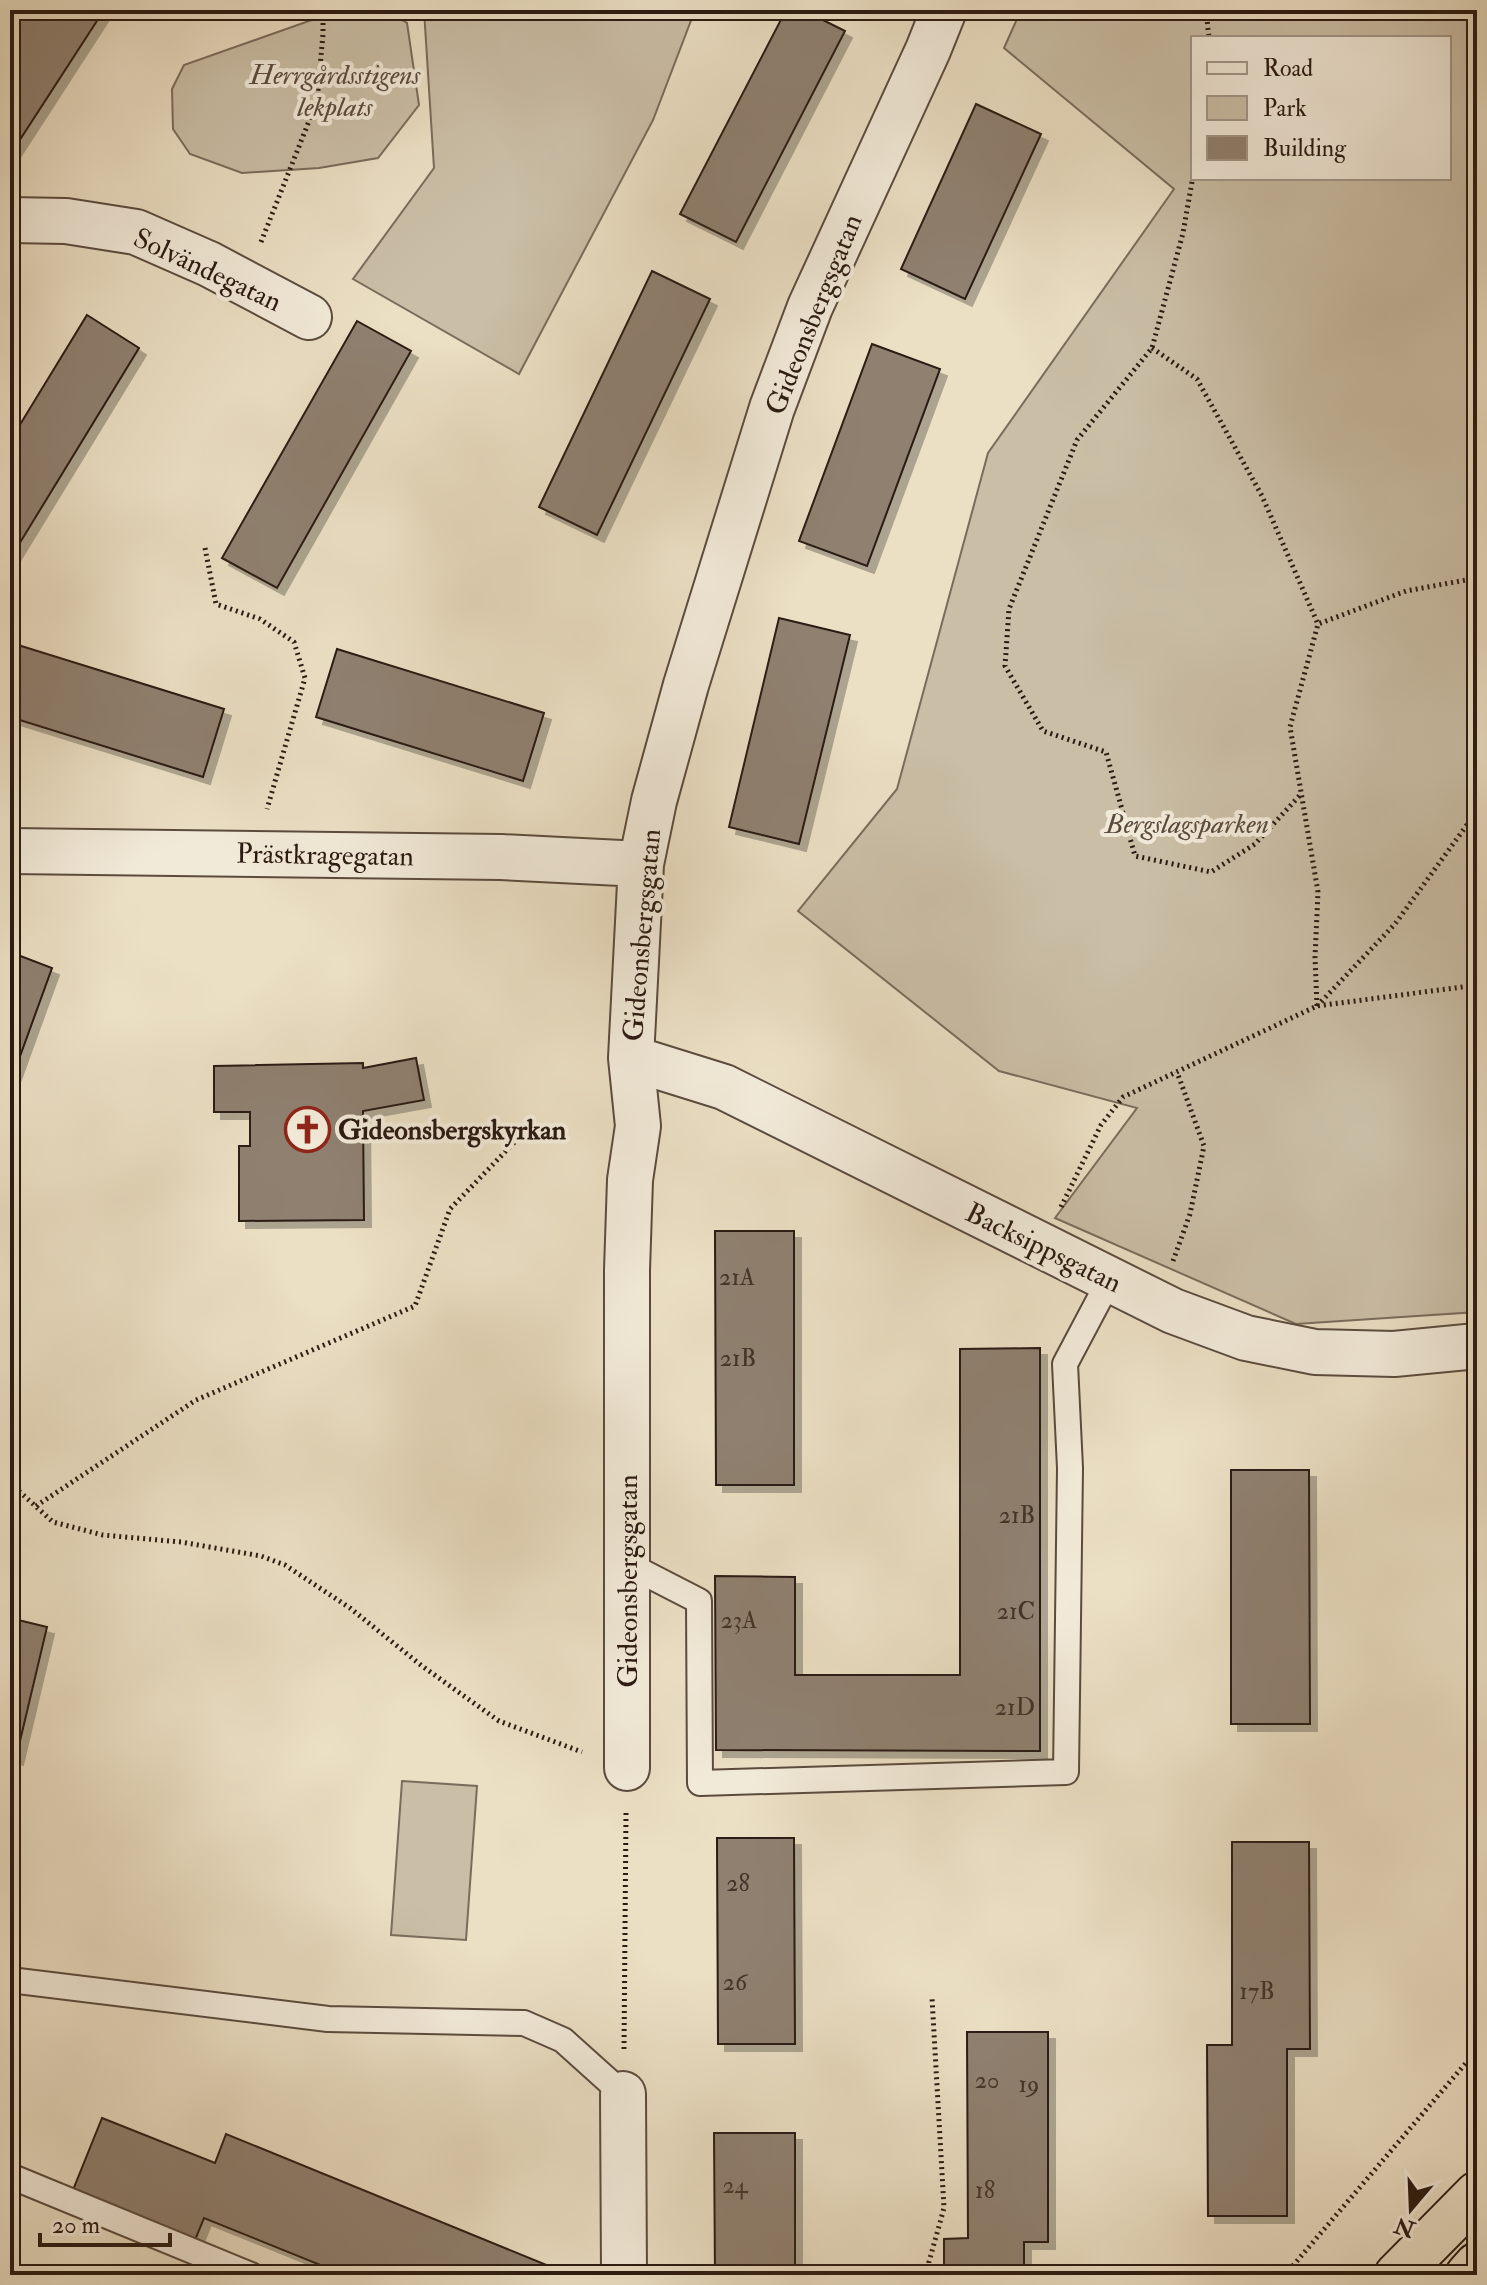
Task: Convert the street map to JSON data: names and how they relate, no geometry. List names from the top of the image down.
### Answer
{
  "streets": {
    "street": [
      "Solvändegatan",
      "Gideonsbergsgatan",
      "Prästkragegatan",
      "Backsippsgatan"
    ]
  },
  "crossings": [
    ["Gideonsbergsgatan", "Prästkragegatan"],
    ["Gideonsbergsgatan", "Backsippsgatan"]
  ],
  "parks": ["Herrgårdsstigens lekplats", "Bergslagsparken"],
  "places": {
    "church": ["Gideonsbergskyrkan"]
  },
  "house_numbers": [
    "21A",
    "21B",
    "21B",
    "21C",
    "23A",
    "21D",
    "28",
    "26",
    "17B",
    "20",
    "19",
    "24",
    "18"
  ],
  "legend": ["Road", "Park", "Building"],
  "scale_bar": "20 m",
  "north": "bottom"
}
